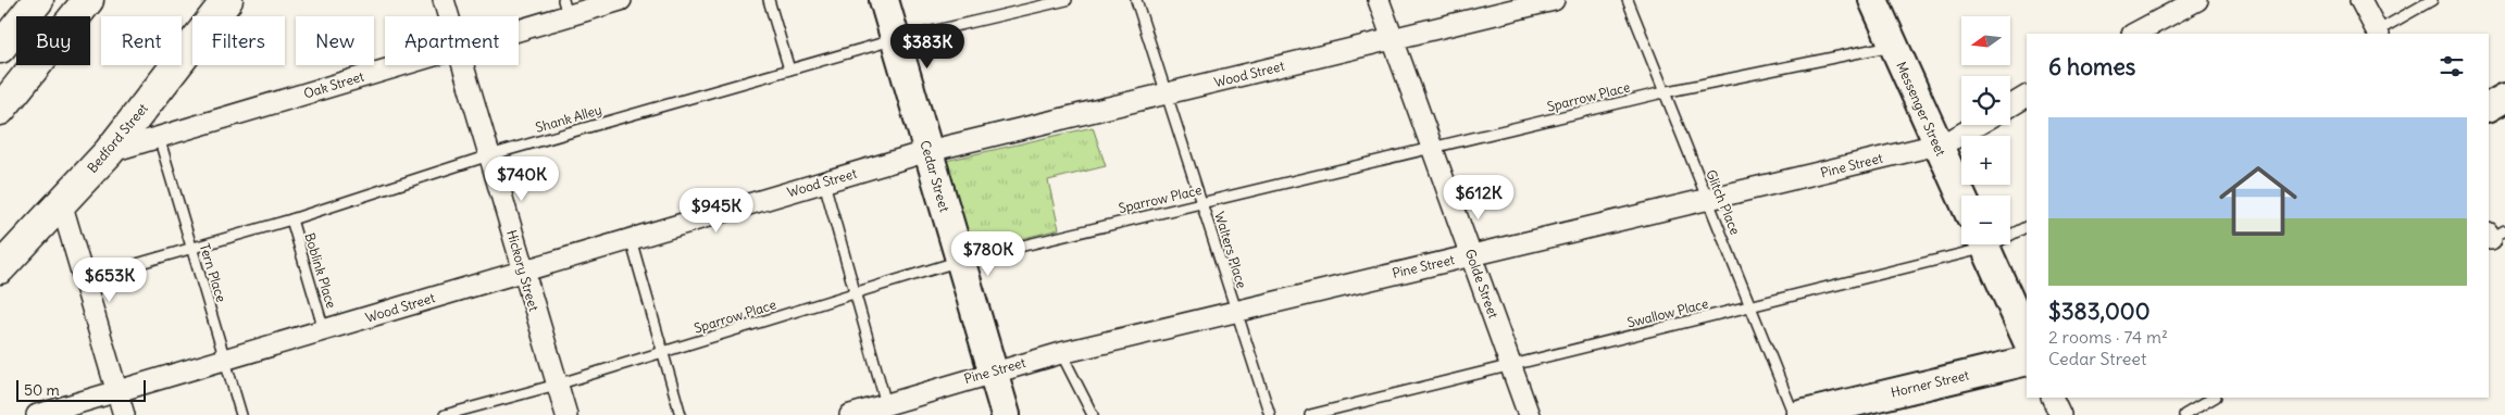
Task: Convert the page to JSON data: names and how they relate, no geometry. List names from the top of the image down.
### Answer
{
  "streets": {
    "main road": ["Bedford Street"],
    "street": [
      "Wood Street",
      "Oak Street",
      "Messenger Street",
      "Pine Street",
      "Cedar Street",
      "Hickory Street",
      "Golde Street",
      "Horner Street"
    ],
    "lane": [
      "Sparrow Place",
      "Shank Alley",
      "Glitch Place",
      "Walters Place",
      "Boblink Place",
      "Tern Place",
      "Swallow Place"
    ]
  },
  "crossings": [
    ["Wood Street", "Cedar Street"],
    ["Wood Street", "Walters Place"],
    ["Wood Street", "Boblink Place"],
    ["Wood Street", "Hickory Street"],
    ["Wood Street", "Tern Place"],
    ["Wood Street", "Golde Street"],
    ["Oak Street", "Bedford Street"],
    ["Oak Street", "Tern Place"],
    ["Sparrow Place", "Messenger Street"],
    ["Sparrow Place", "Cedar Street"],
    ["Sparrow Place", "Glitch Place"],
    ["Sparrow Place", "Walters Place"],
    ["Sparrow Place", "Hickory Street"],
    ["Sparrow Place", "Golde Street"],
    ["Messenger Street", "Pine Street"],
    ["Shank Alley", "Cedar Street"],
    ["Shank Alley", "Boblink Place"],
    ["Shank Alley", "Hickory Street"],
    ["Shank Alley", "Tern Place"],
    ["Pine Street", "Cedar Street"],
    ["Pine Street", "Glitch Place"],
    ["Pine Street", "Walters Place"],
    ["Pine Street", "Golde Street"],
    ["Glitch Place", "Swallow Place"],
    ["Golde Street", "Swallow Place"]
  ],
  "scale_bar": "50 m",
  "north": "left",
  "page": {
    "map_buttons": ["+", "−"],
    "chip": [
      "Buy",
      "Rent",
      "Filters",
      "New",
      "Apartment"
    ],
    "price": [
      "$383K",
      "$740K",
      "$612K",
      "$945K",
      "$780K",
      "$653K"
    ],
    "heading": "6 homes",
    "list": [
      {
        "name": "$383,000",
        "note": "2 rooms · 74 m² · Cedar Street"
      }
    ],
    "scale": "50 m"
  }
}
